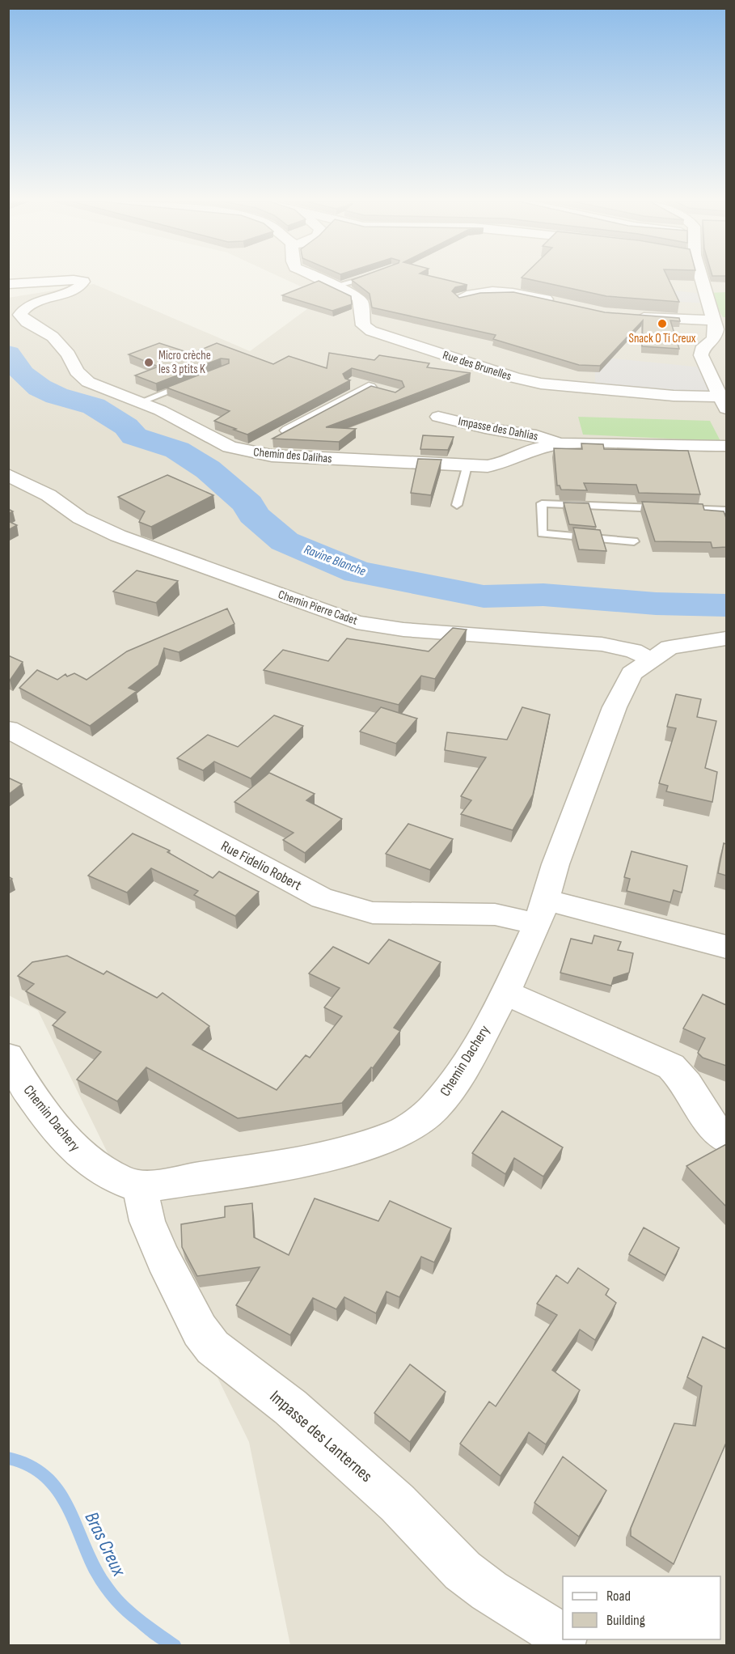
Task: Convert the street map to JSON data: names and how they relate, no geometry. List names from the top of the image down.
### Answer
{
  "streets": {
    "street": [
      "Rue des Brunelles",
      "Impasse des Dahlias",
      "Chemin des Dalihas",
      "Chemin Pierre Cadet",
      "Rue Fidelio Robert",
      "Chemin Dachery",
      "Impasse des Lanternes"
    ]
  },
  "crossings": [
    ["Impasse des Dahlias", "Chemin des Dalihas"],
    ["Chemin Pierre Cadet", "Chemin Dachery"],
    ["Rue Fidelio Robert", "Chemin Dachery"],
    ["Chemin Dachery", "Impasse des Lanternes"]
  ],
  "water": ["Ravine Blanche", "Bras Creux"],
  "places": ["Snack O Ti Creux", "Micro crèche les 3 ptits K"],
  "legend": ["Road", "Building"]
}
